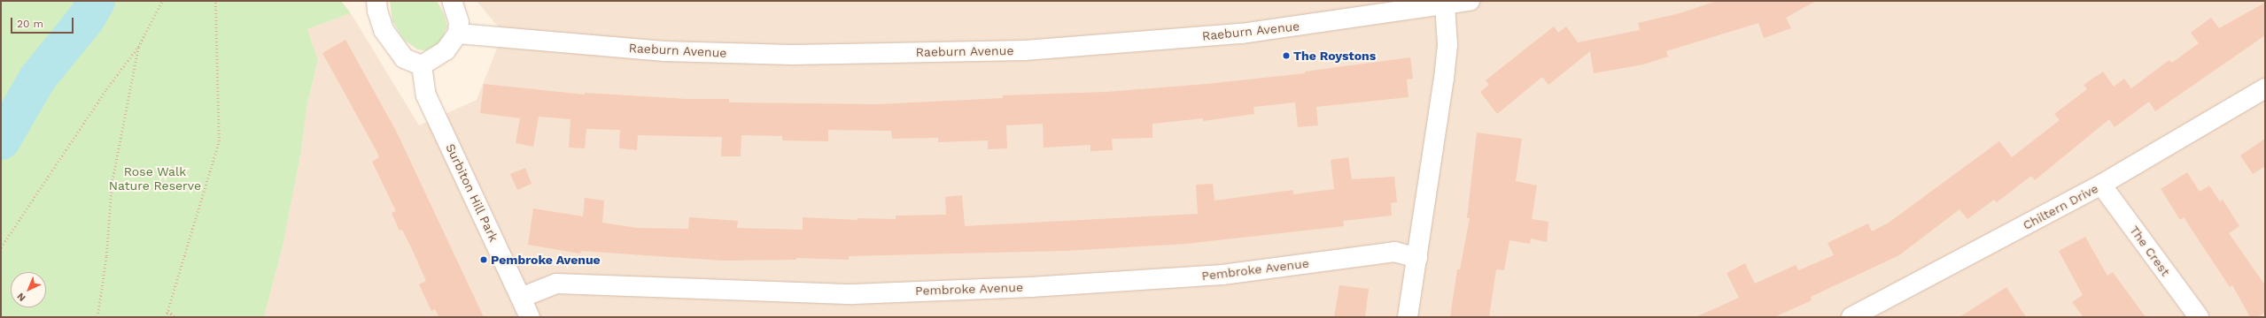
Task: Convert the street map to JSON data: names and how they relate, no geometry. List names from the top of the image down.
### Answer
{
  "streets": {
    "street": [
      "Raeburn Avenue",
      "Surbiton Hill Park",
      "Chiltern Drive",
      "The Crest",
      "Pembroke Avenue"
    ]
  },
  "crossings": [
    ["Surbiton Hill Park", "Pembroke Avenue"],
    ["Chiltern Drive", "The Crest"]
  ],
  "parks": ["Rose Walk Nature Reserve"],
  "places": ["The Roystons", "Pembroke Avenue"],
  "scale_bar": "20 m",
  "north": "bottom left"
}
